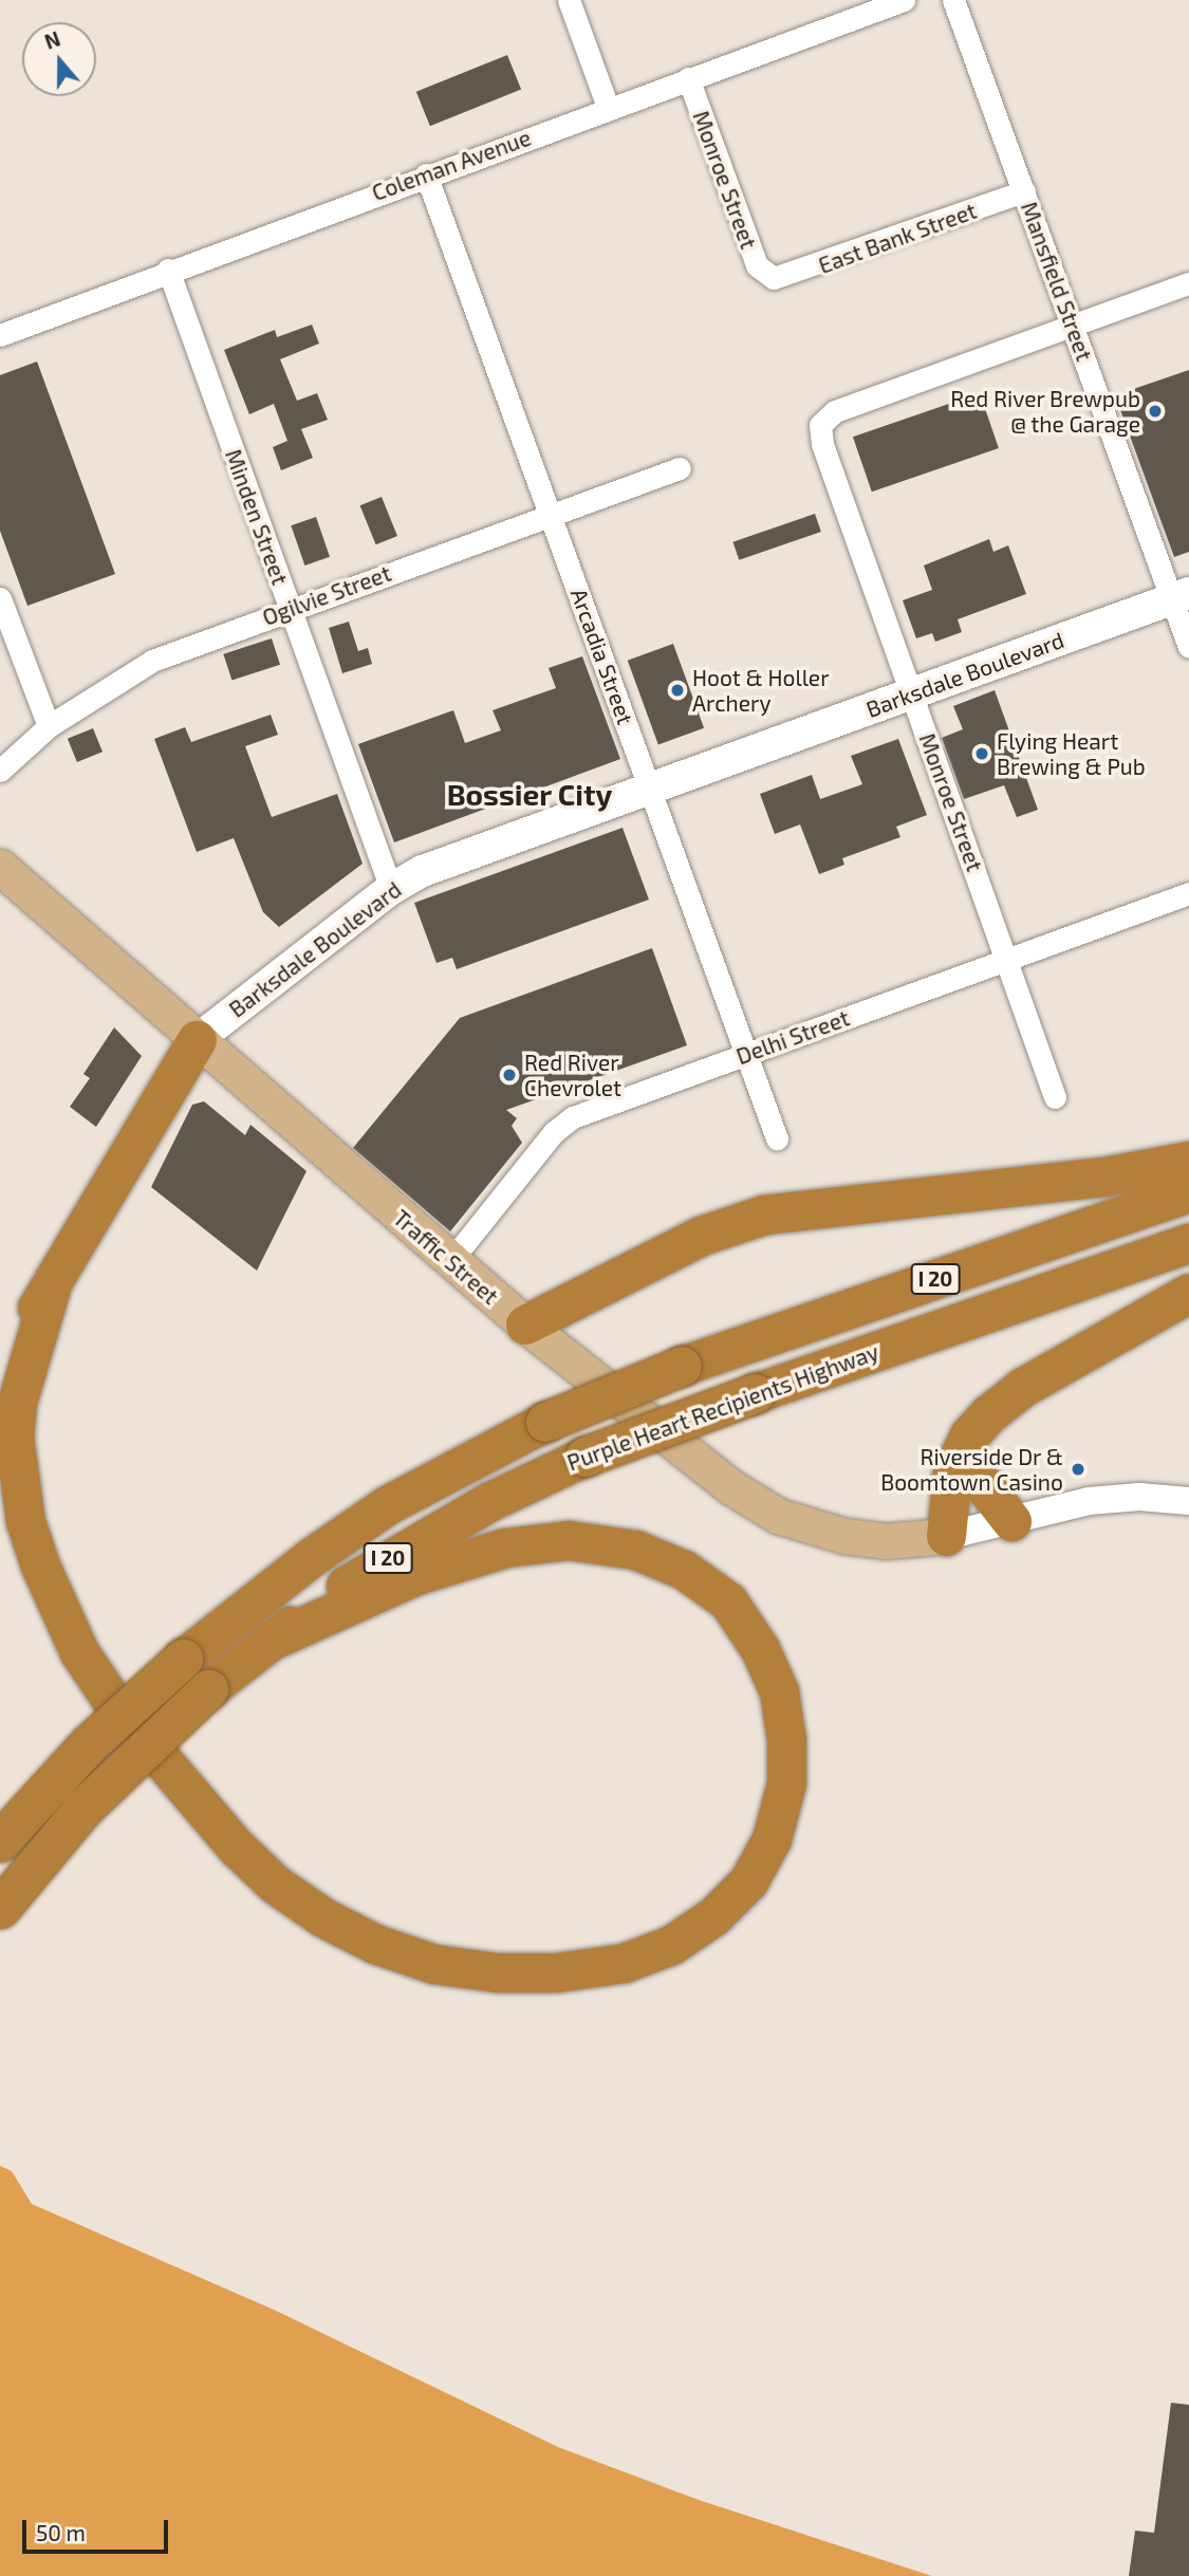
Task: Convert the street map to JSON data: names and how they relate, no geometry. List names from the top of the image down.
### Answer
{
  "streets": {
    "highway": ["I 20", "Purple Heart Recipients Highway"],
    "main road": ["Barksdale Boulevard", "Traffic Street"],
    "street": [
      "Coleman Avenue",
      "Monroe Street",
      "East Bank Street",
      "Mansfield Street",
      "Minden Street",
      "Ogilvie Street",
      "Arcadia Street",
      "Delhi Street"
    ]
  },
  "crossings": [
    ["Coleman Avenue", "Monroe Street"],
    ["Coleman Avenue", "Minden Street"],
    ["Coleman Avenue", "Arcadia Street"],
    ["Monroe Street", "East Bank Street"],
    ["Monroe Street", "Mansfield Street"],
    ["Monroe Street", "Barksdale Boulevard"],
    ["Monroe Street", "Delhi Street"],
    ["East Bank Street", "Mansfield Street"],
    ["Mansfield Street", "Barksdale Boulevard"],
    ["Minden Street", "Ogilvie Street"],
    ["Minden Street", "Barksdale Boulevard"],
    ["Ogilvie Street", "Arcadia Street"],
    ["Arcadia Street", "Barksdale Boulevard"],
    ["Arcadia Street", "Delhi Street"],
    ["Barksdale Boulevard", "Traffic Street"],
    ["Delhi Street", "Traffic Street"]
  ],
  "districts": ["Bossier City"],
  "places": [
    "Red River Brewpub @ the Garage",
    "Hoot & Holler Archery",
    "Flying Heart Brewing & Pub",
    "Red River Chevrolet",
    "Riverside Dr & Boomtown Casino"
  ],
  "scale_bar": "50 m",
  "north": "top"
}
